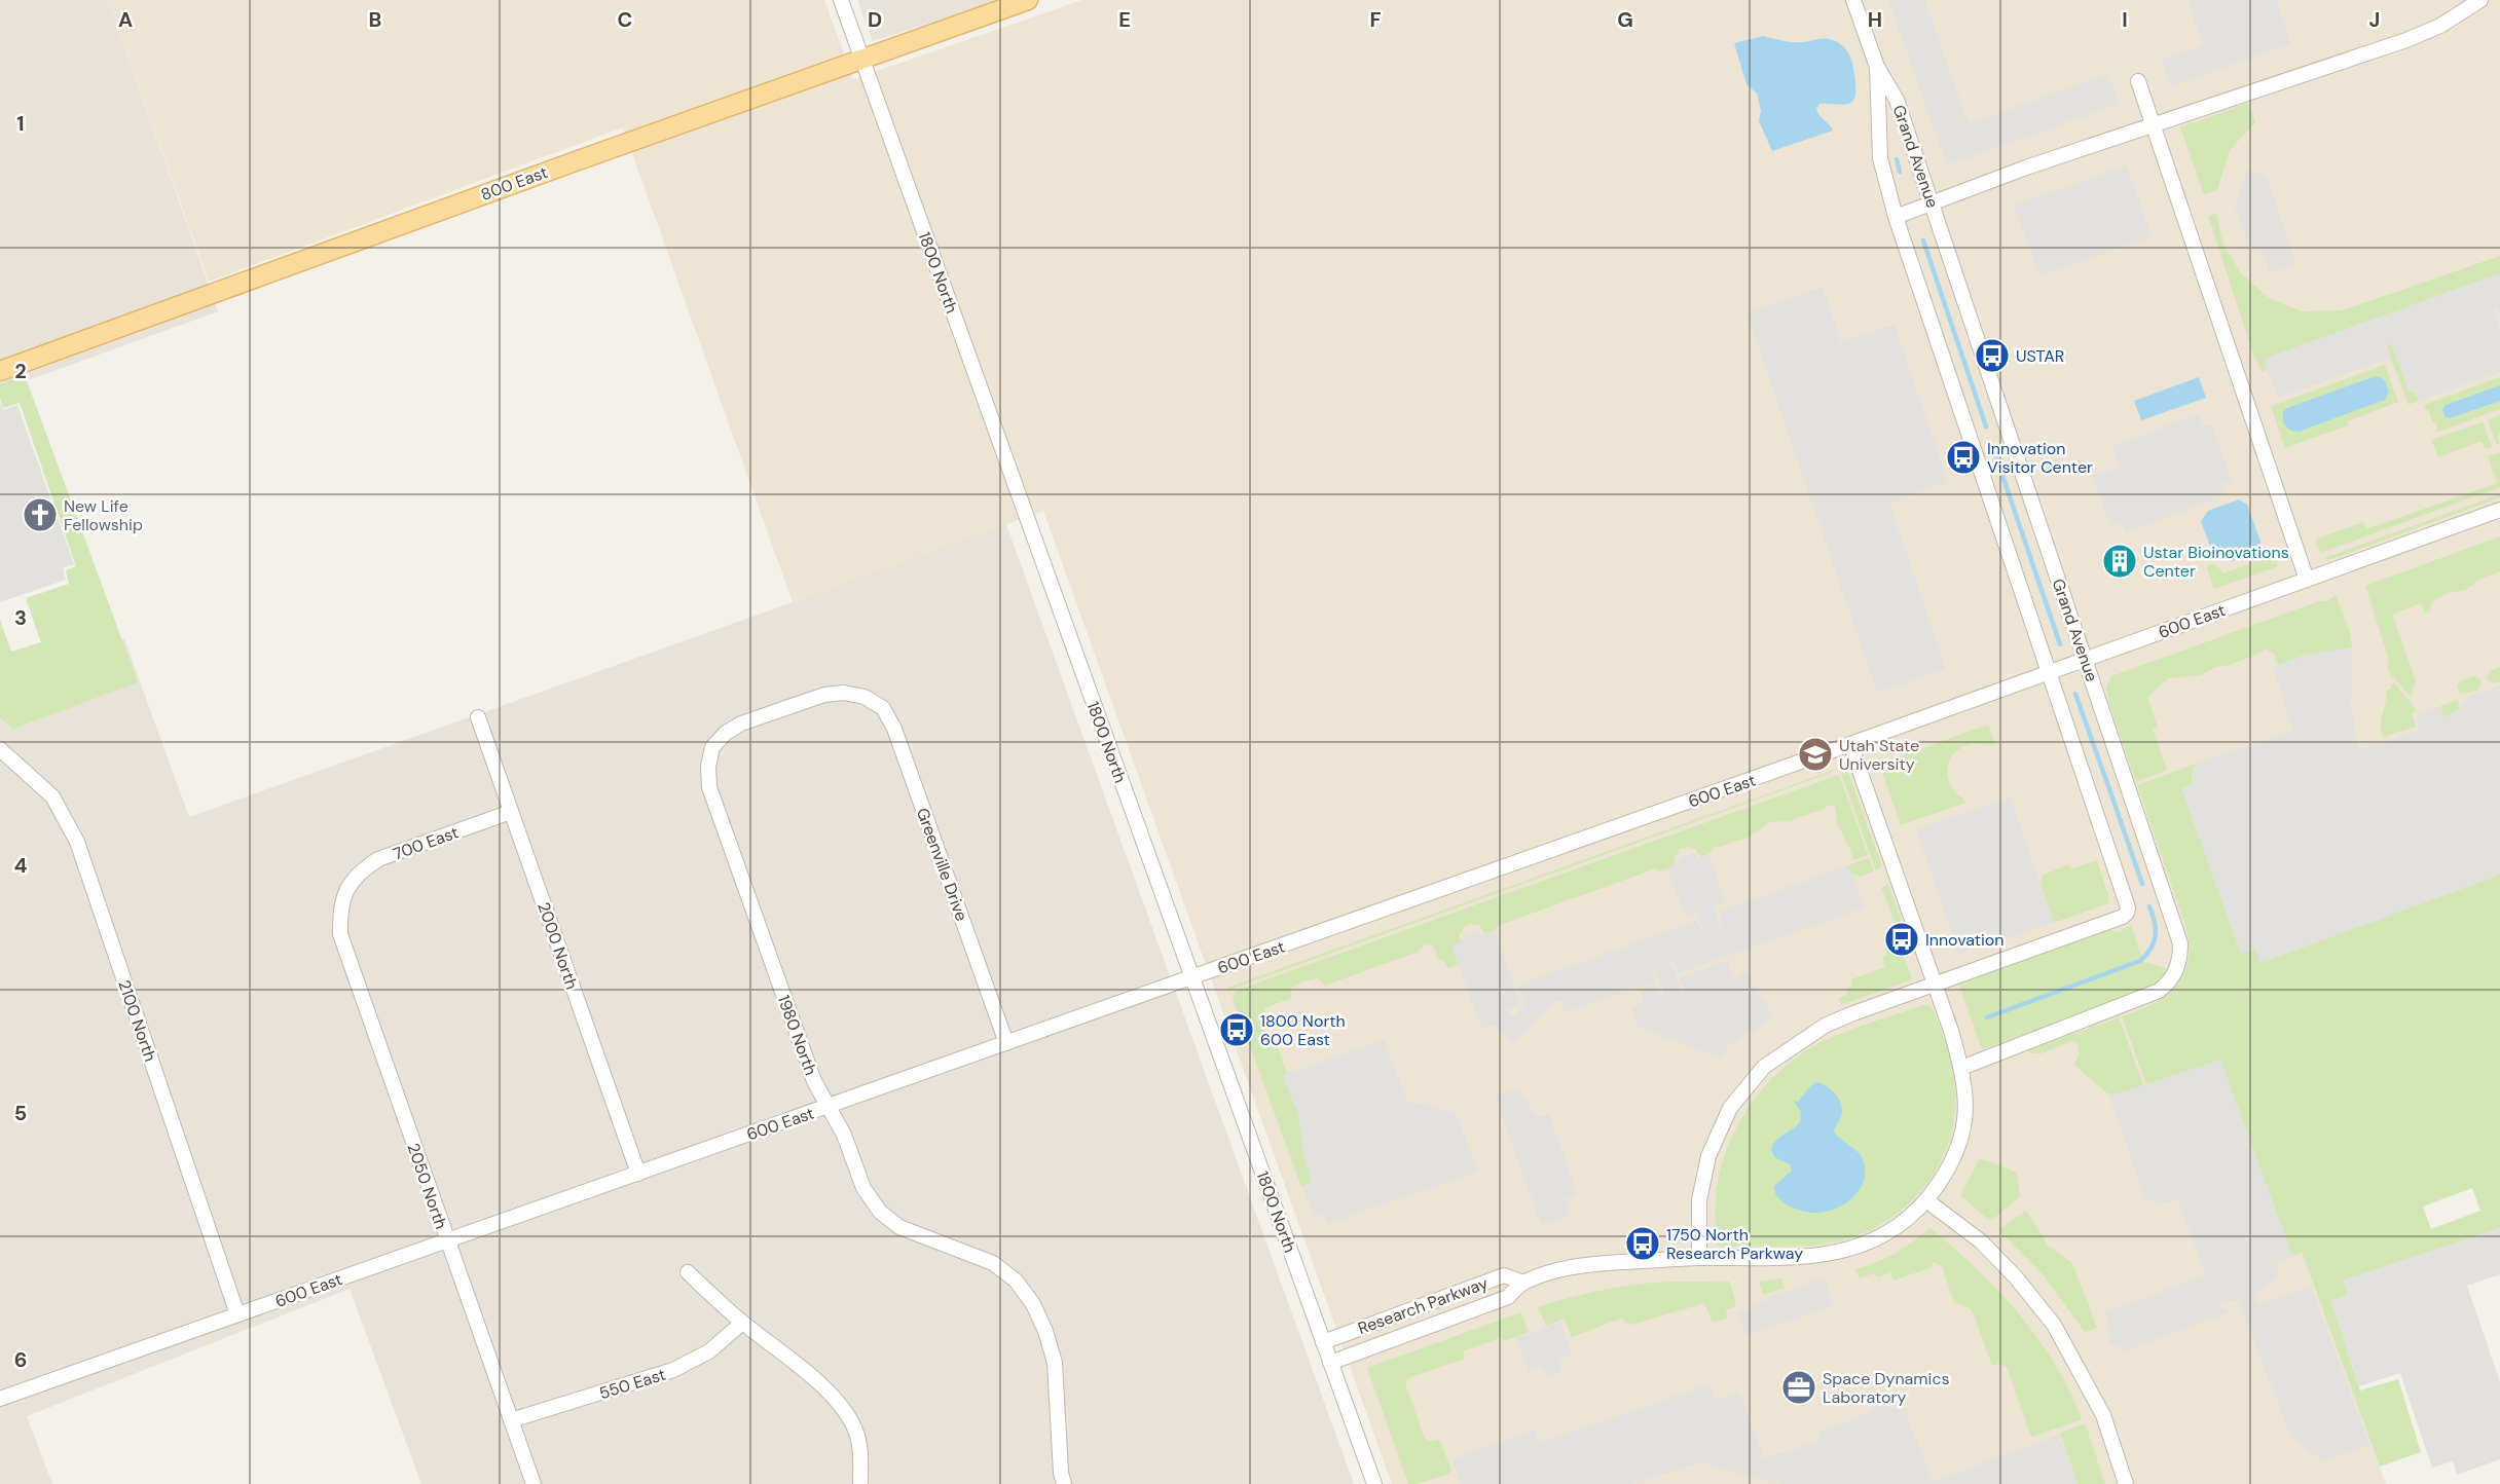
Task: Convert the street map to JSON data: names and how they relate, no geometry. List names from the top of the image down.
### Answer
{
  "streets": {
    "main road": ["800 East"],
    "street": [
      "Grand Avenue",
      "1800 North",
      "600 East",
      "700 East",
      "Greenville Drive",
      "2000 North",
      "2100 North",
      "1980 North",
      "2050 North",
      "Research Parkway",
      "550 East"
    ]
  },
  "crossings": [
    ["Grand Avenue", "600 East"],
    ["Grand Avenue", "Research Parkway"],
    ["800 East", "1800 North"],
    ["1800 North", "600 East"],
    ["1800 North", "Research Parkway"],
    ["600 East", "Greenville Drive"],
    ["600 East", "2000 North"],
    ["600 East", "2100 North"],
    ["600 East", "1980 North"],
    ["600 East", "2050 North"],
    ["600 East", "Research Parkway"],
    ["700 East", "2000 North"],
    ["700 East", "2050 North"],
    ["Greenville Drive", "1980 North"],
    ["2050 North", "550 East"]
  ],
  "places": {
    "bus stop": [
      "USTAR",
      "Innovation Visitor Center",
      "Innovation",
      "1800 North 600 East",
      "1750 North Research Parkway"
    ],
    "church": ["New Life Fellowship"],
    "building": ["Ustar Bioinovations Center"],
    "school or university": ["Utah State University"],
    "office": ["Space Dynamics Laboratory"]
  },
  "grid": {
    "columns": [
      "A",
      "B",
      "C",
      "D",
      "E",
      "F",
      "G",
      "H",
      "I",
      "J"
    ],
    "rows": [
      "1",
      "2",
      "3",
      "4",
      "5",
      "6"
    ]
  }
}
